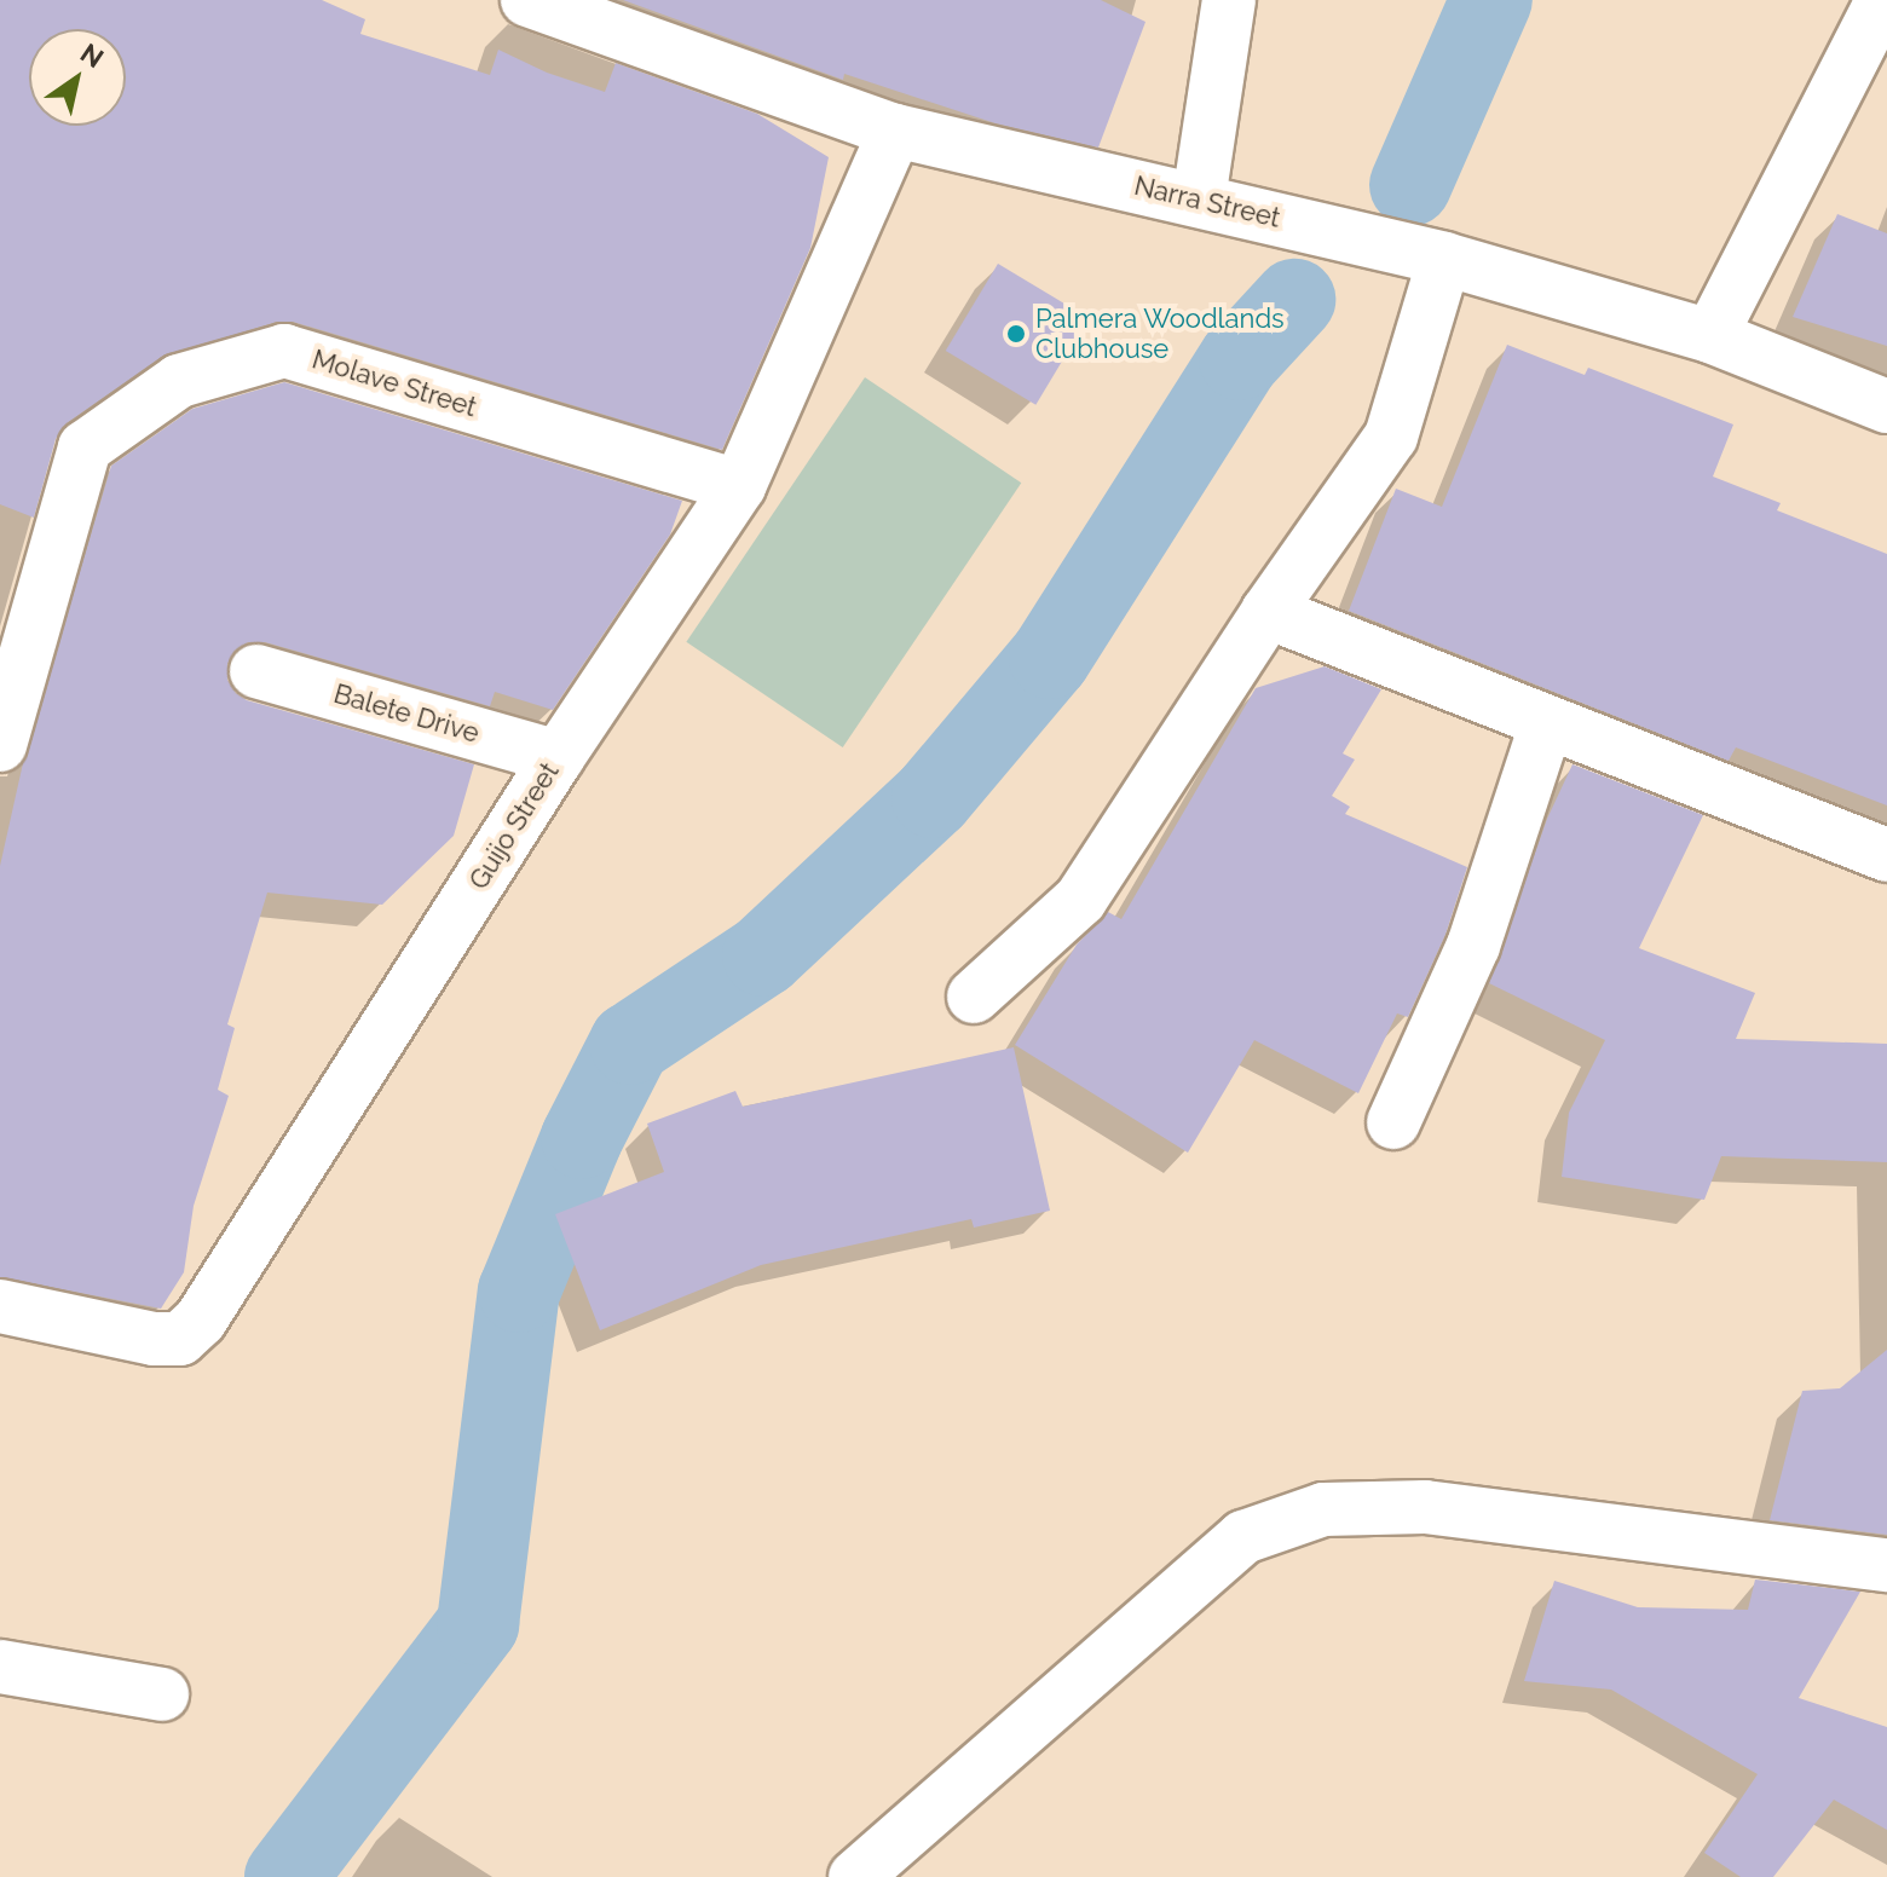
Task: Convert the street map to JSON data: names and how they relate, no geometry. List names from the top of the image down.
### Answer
{
  "streets": {
    "street": [
      "Narra Street",
      "Molave Street",
      "Balete Drive",
      "Guijo Street"
    ]
  },
  "crossings": [
    ["Narra Street", "Guijo Street"],
    ["Molave Street", "Guijo Street"],
    ["Balete Drive", "Guijo Street"]
  ],
  "places": ["Palmera Woodlands Clubhouse"],
  "north": "top right"
}
